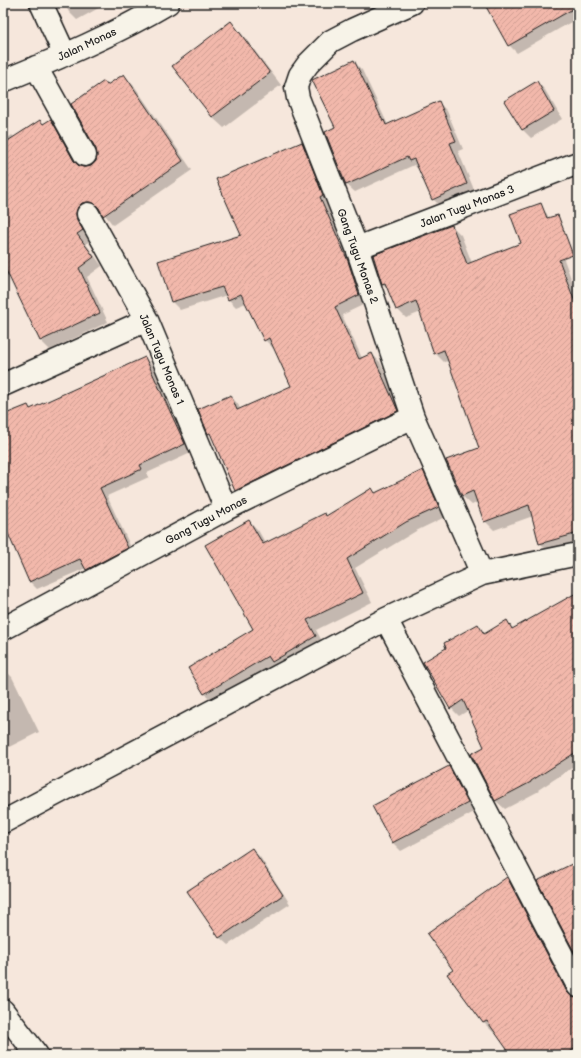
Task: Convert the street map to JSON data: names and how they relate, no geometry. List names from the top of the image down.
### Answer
{
  "streets": {
    "street": [
      "Jalan Monas",
      "Jalan Tugu Monas 3",
      "Gang Tugu Monas 2",
      "Jalan Tugu Monas 1",
      "Gang Tugu Monas"
    ]
  },
  "crossings": [
    ["Jalan Tugu Monas 3", "Gang Tugu Monas 2"],
    ["Gang Tugu Monas 2", "Gang Tugu Monas"],
    ["Jalan Tugu Monas 1", "Gang Tugu Monas"]
  ]
}
